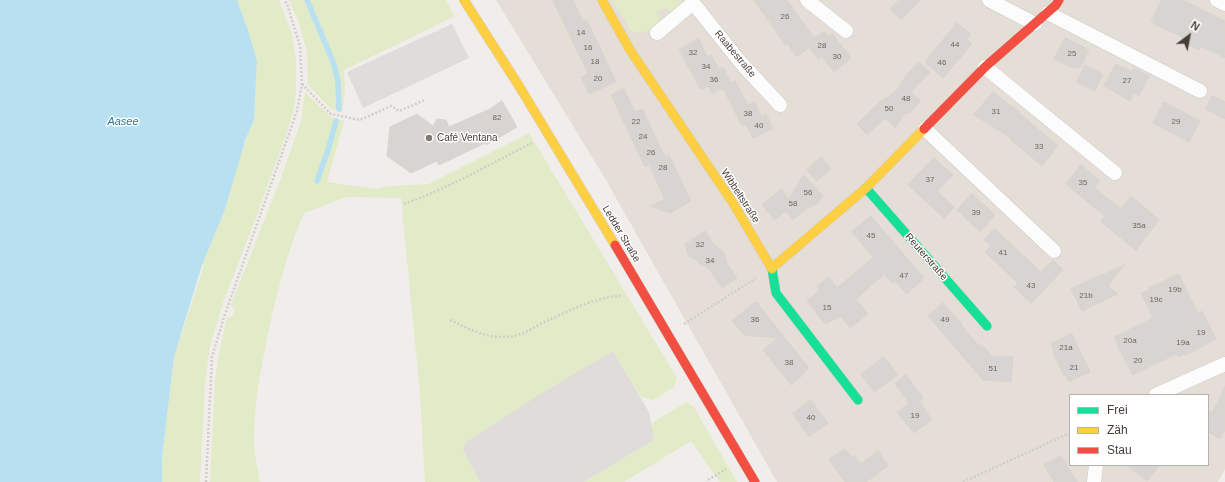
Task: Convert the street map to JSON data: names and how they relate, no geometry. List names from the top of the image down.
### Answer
{
  "streets": {
    "street": [
      "Raabestraße",
      "Wibbeltstraße",
      "Ledder Straße",
      "Reuterstraße"
    ]
  },
  "water": ["Aasee"],
  "places": ["Café Ventana"],
  "house_numbers": [
    "26",
    "14",
    "44",
    "28",
    "16",
    "32",
    "25",
    "30",
    "18",
    "46",
    "34",
    "20",
    "36",
    "27",
    "48",
    "50",
    "31",
    "38",
    "82",
    "22",
    "29",
    "40",
    "24",
    "33",
    "26",
    "28",
    "37",
    "35",
    "56",
    "58",
    "39",
    "35a",
    "45",
    "32",
    "41",
    "34",
    "47",
    "43",
    "19b",
    "21b",
    "19c",
    "15",
    "36",
    "49",
    "19",
    "20a",
    "19a",
    "21a",
    "20",
    "38",
    "21",
    "51",
    "19",
    "40"
  ],
  "legend": ["Frei", "Zäh", "Stau"],
  "north": "top right"
}
